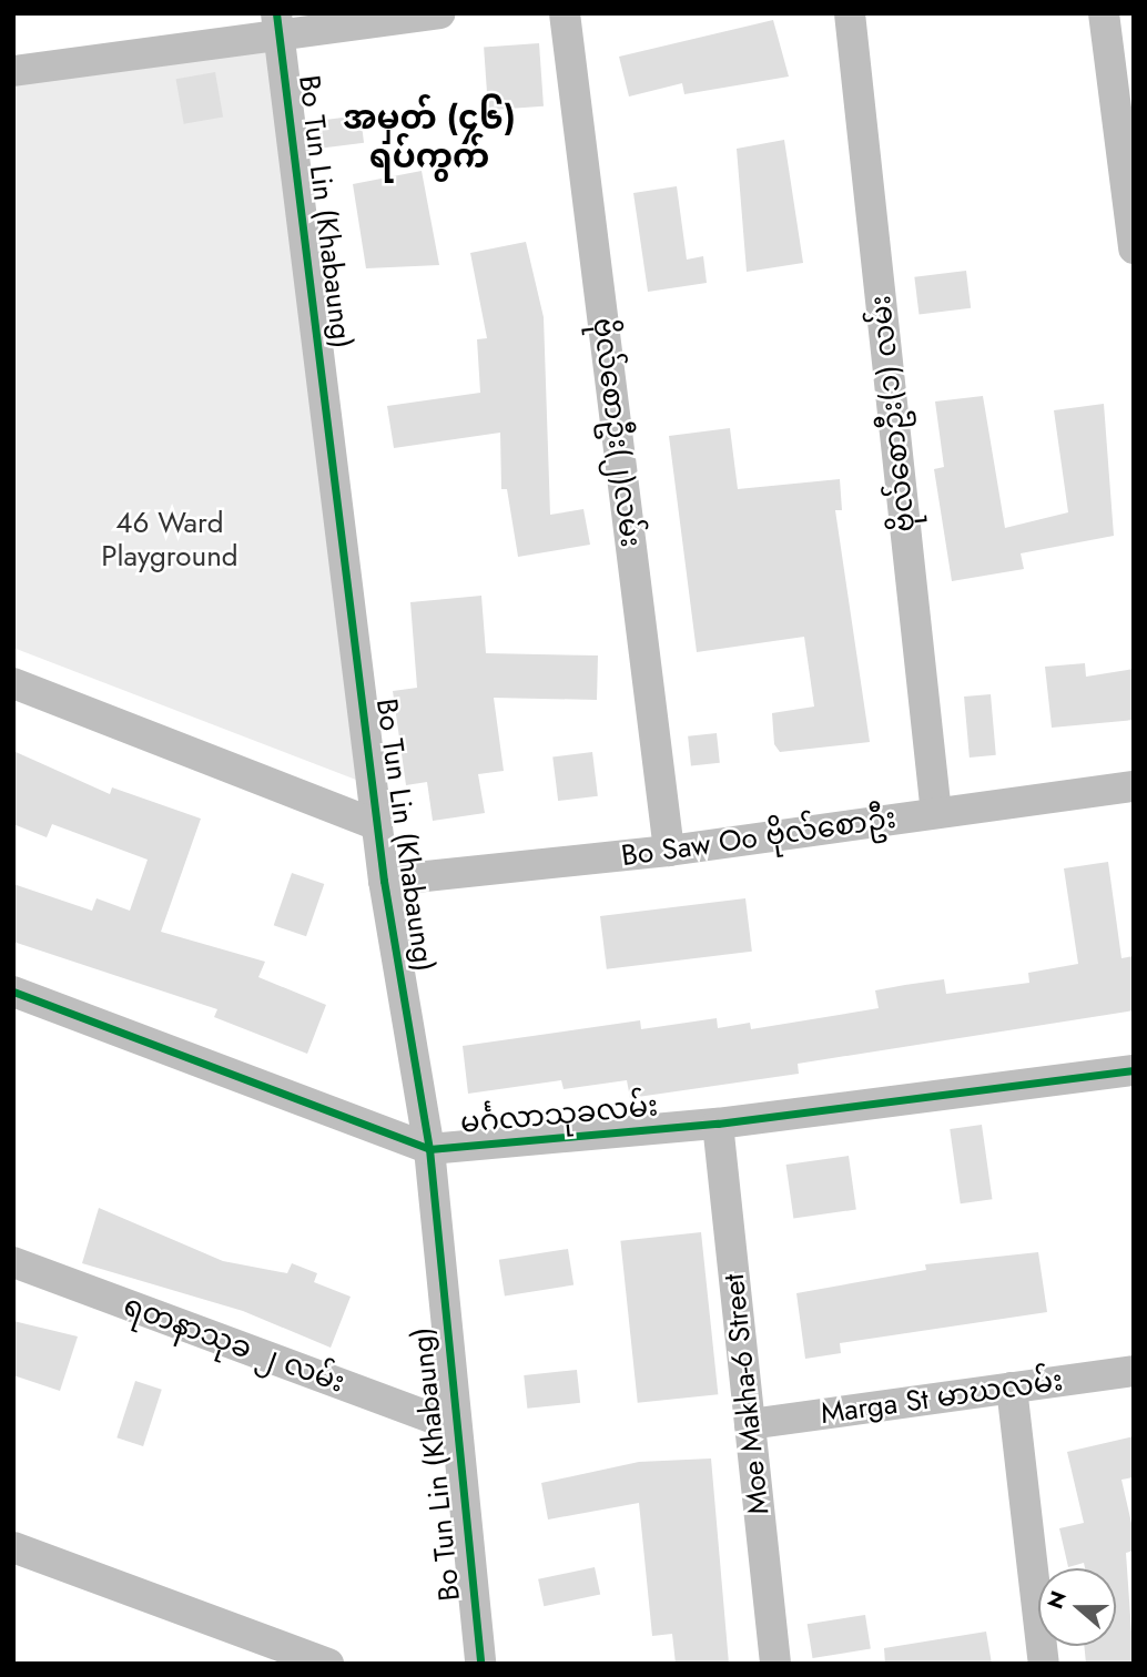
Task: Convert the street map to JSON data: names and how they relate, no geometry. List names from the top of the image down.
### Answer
{
  "streets": {
    "street": [
      "Bo Tun Lin (Khabaung)",
      "ဗိုလ်စောဦး(၁) လမ်း",
      "ဗိုလ်စောဦး(၂)လမ်း",
      "Bo Saw Oo ဗိုလ်စောဦး",
      "မင်္ဂလာသုခလမ်း",
      "ရတနာသုခ ၂ လမ်း",
      "Moe Makha-6 Street",
      "Marga St မာဃလမ်း"
    ]
  },
  "crossings": [
    ["Bo Tun Lin (Khabaung)", "Bo Saw Oo ဗိုလ်စောဦး"],
    ["Bo Tun Lin (Khabaung)", "မင်္ဂလာသုခလမ်း"],
    ["Bo Tun Lin (Khabaung)", "ရတနာသုခ ၂ လမ်း"],
    ["ဗိုလ်စောဦး(၁) လမ်း", "Bo Saw Oo ဗိုလ်စောဦး"],
    ["ဗိုလ်စောဦး(၂)လမ်း", "Bo Saw Oo ဗိုလ်စောဦး"],
    ["မင်္ဂလာသုခလမ်း", "Moe Makha-6 Street"],
    ["Moe Makha-6 Street", "Marga St မာဃလမ်း"]
  ],
  "districts": ["အမှတ် (၄၆) ရပ်ကွက်"],
  "parks": ["46 Ward Playground"],
  "north": "left"
}
